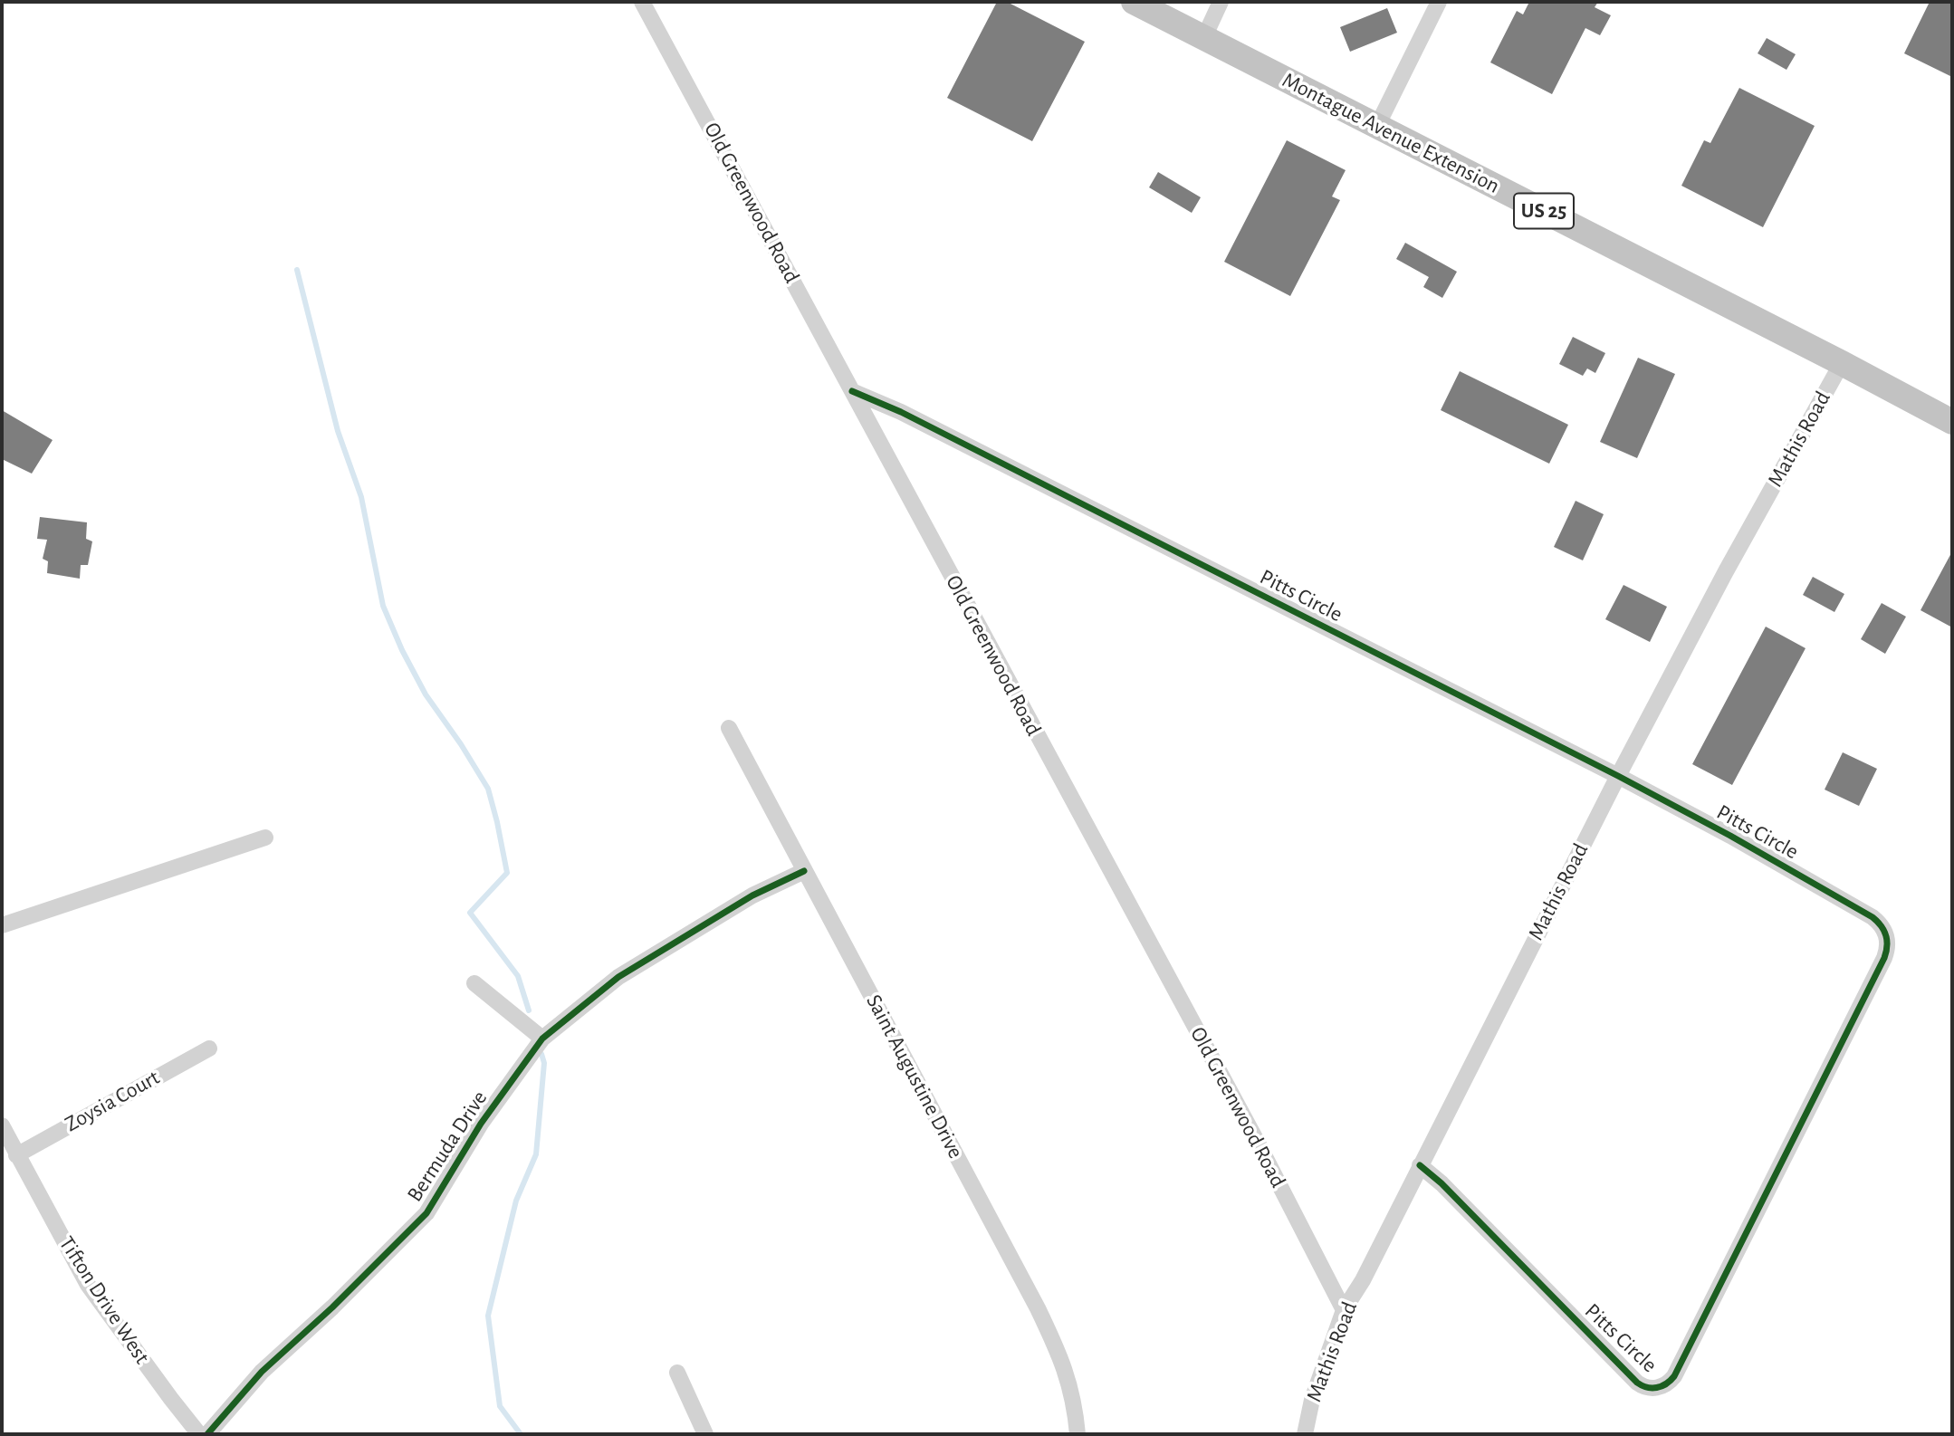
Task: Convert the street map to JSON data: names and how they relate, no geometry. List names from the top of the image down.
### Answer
{
  "streets": {
    "highway": ["Montague Avenue Extension", "US 25"],
    "street": [
      "Old Greenwood Road",
      "Mathis Road",
      "Pitts Circle",
      "Saint Augustine Drive",
      "Zoysia Court",
      "Bermuda Drive",
      "Tifton Drive West"
    ]
  },
  "crossings": [
    ["Montague Avenue Extension", "Mathis Road"],
    ["Old Greenwood Road", "Mathis Road"],
    ["Old Greenwood Road", "Pitts Circle"],
    ["Mathis Road", "Pitts Circle"],
    ["Saint Augustine Drive", "Bermuda Drive"],
    ["Zoysia Court", "Tifton Drive West"]
  ]
}
